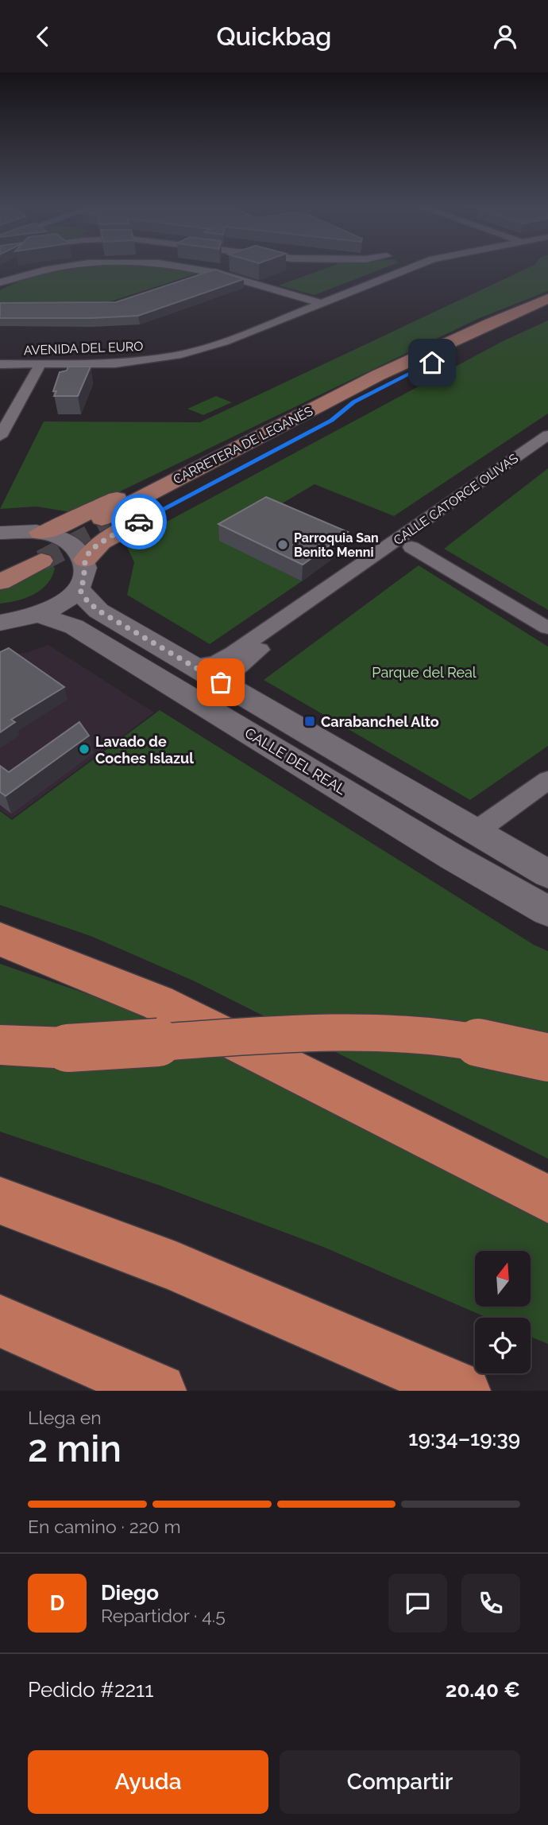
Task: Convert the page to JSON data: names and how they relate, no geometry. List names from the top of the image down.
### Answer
{
  "streets": {
    "main road": ["CARRETERA DE LEGANÉS"],
    "street": ["AVENIDA DEL EURO", "CALLE CATORCE OLIVAS", "CALLE DEL REAL"]
  },
  "crossings": [
    ["CALLE CATORCE OLIVAS", "CALLE DEL REAL"]
  ],
  "parks": ["Parque del Real"],
  "places": {
    "other": ["Parroquia San Benito Menni", "Lavado de Coches Islazul"],
    "transit": ["Carabanchel Alto"]
  },
  "north": "top",
  "page": {
    "header": "Quickbag",
    "heading": ["2 min", "Llega en", "19:34–19:39"],
    "panel": [
      "Diego",
      "Repartidor · 4.5",
      "Pedido #2211",
      "20.40 €"
    ],
    "bar": "En camino · 220 m",
    "round": "D",
    "buttons": ["Ayuda", "Compartir"]
  }
}
